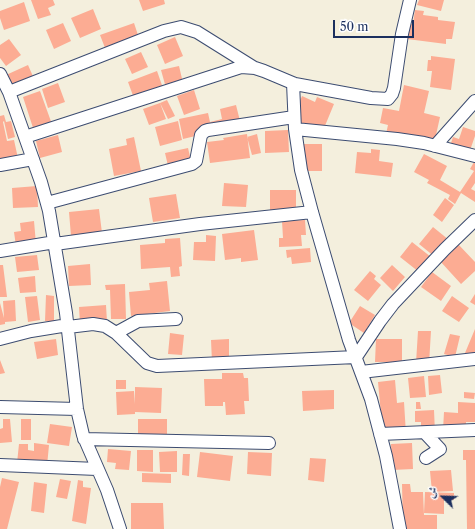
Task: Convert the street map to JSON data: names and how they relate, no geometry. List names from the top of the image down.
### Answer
{
  "scale_bar": "50 m",
  "north": "top left"
}
